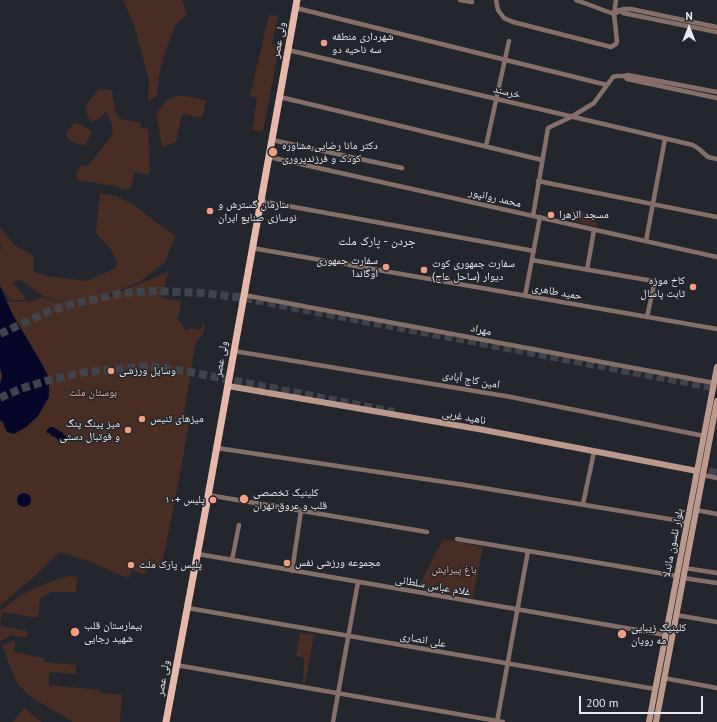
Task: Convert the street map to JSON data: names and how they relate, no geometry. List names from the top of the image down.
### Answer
{
  "streets": {
    "main road": ["ولی عصر", "ناهید غربی", "بلوار نلسون ماندلا"],
    "street": [
      "خرسند",
      "محمد روانپور",
      "حمید طاهری",
      "مهراد",
      "امین کاج آبادی",
      "غلام عباس سلطانی",
      "علی انصاری"
    ]
  },
  "crossings": [
    ["ولی عصر", "خرسند"],
    ["ولی عصر", "محمد روانپور"],
    ["ولی عصر", "حمید طاهری"],
    ["ولی عصر", "مهراد"],
    ["ولی عصر", "امین کاج آبادی"],
    ["ولی عصر", "ناهید غربی"],
    ["ولی عصر", "غلام عباس سلطانی"],
    ["ولی عصر", "علی انصاری"],
    ["مهراد", "بلوار نلسون ماندلا"],
    ["امین کاج آبادی", "بلوار نلسون ماندلا"],
    ["ناهید غربی", "بلوار نلسون ماندلا"],
    ["بلوار نلسون ماندلا", "غلام عباس سلطانی"],
    ["بلوار نلسون ماندلا", "علی انصاری"]
  ],
  "districts": ["جردن - پارک ملت"],
  "parks": ["بوستان ملت", "باغ پیرایش"],
  "places": [
    "شهرداری منطقه سه ناحیه دو",
    "دکتر مانا رضایی مشاوره کودک و فرزندپروری",
    "سازمان گسترش و نوسازی صنایع ایران",
    "مسجد الزهرا",
    "سفارت جمهوری اوگاندا",
    "سفارت جمهوری کوت دیوار (ساحل عاج)",
    "کاخ موزه ثابت پاسال",
    "وسایل ورزشی",
    "میزهای تنیس",
    "میز پینگ پنگ و فوتبال دستی",
    "کلینیک تخصصی قلب و عروق تهران",
    "پلیس +۱۰",
    "مجموعه ورزشی نفس",
    "پلیس پارک ملت",
    "بیمارستان قلب شهید رجایی",
    "کلینیک زیبایی مه رویان"
  ],
  "scale_bar": "200 m",
  "north": "top"
}
